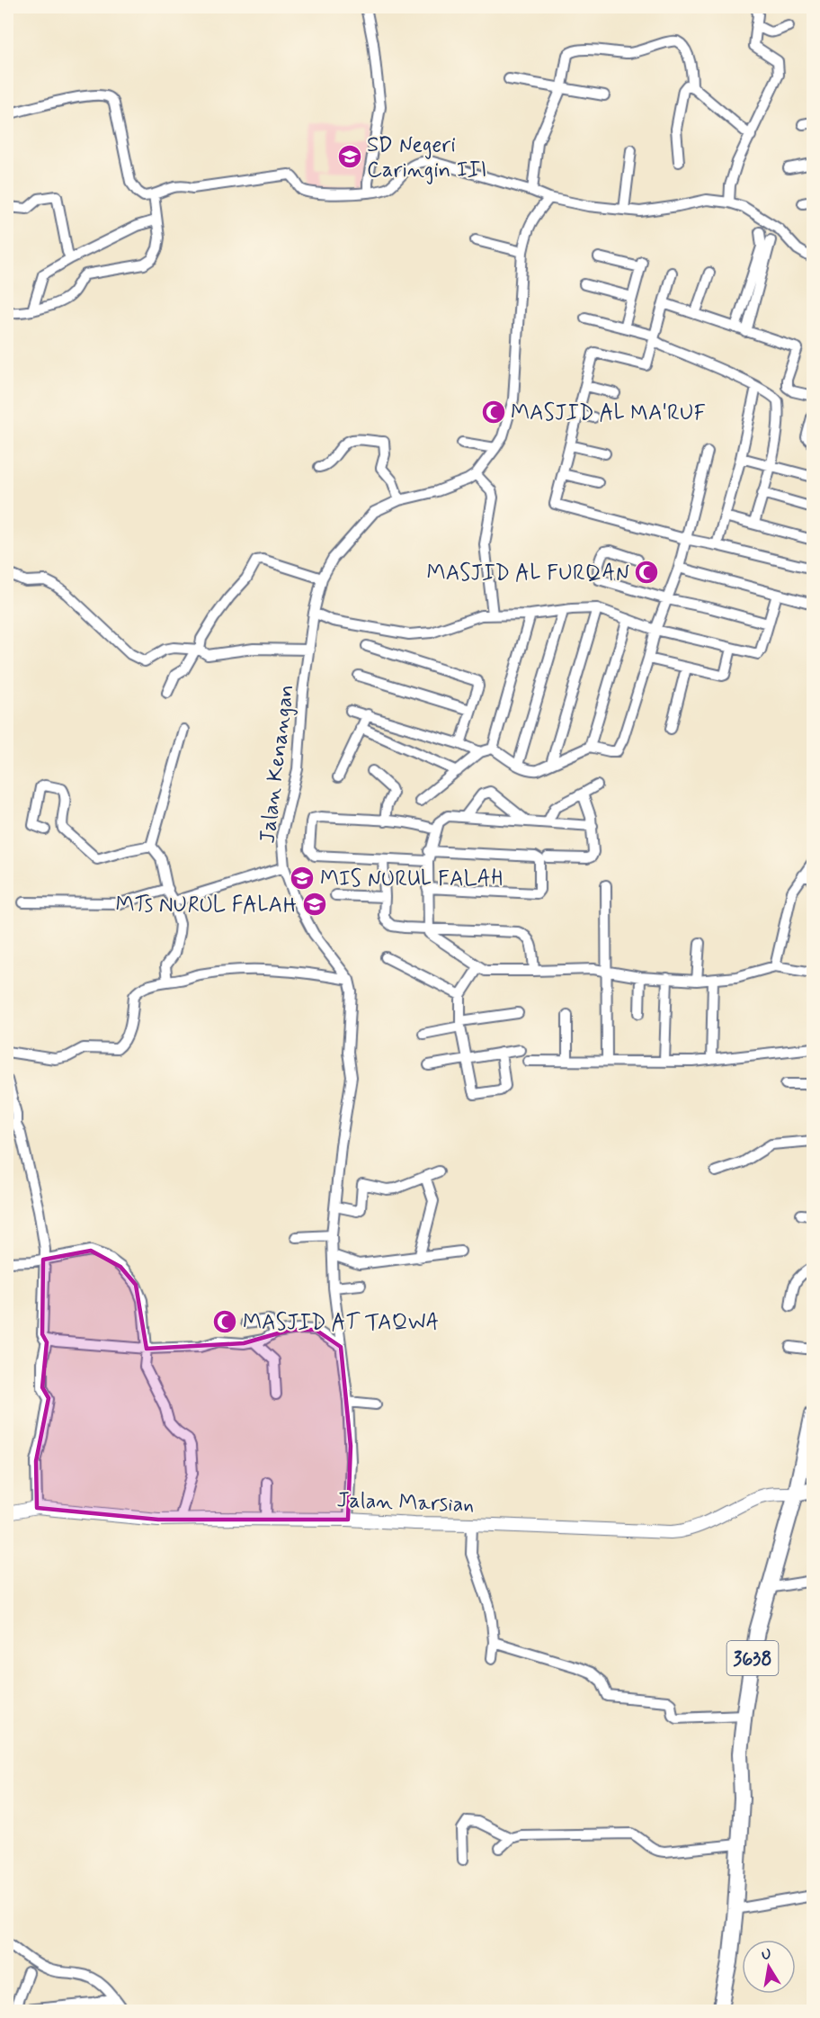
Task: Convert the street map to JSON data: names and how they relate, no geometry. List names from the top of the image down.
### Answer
{
  "streets": {
    "main road": ["3638"],
    "street": ["Jalan Kenangan", "Jalan Marsian"]
  },
  "crossings": [
    ["Jalan Marsian", "3638"]
  ],
  "places": {
    "school or university": ["SD Negeri Caringin III", "MIS NURUL FALAH", "MTs NURUL FALAH"],
    "mosque": ["MASJID AL MA'RUF", "MASJID AL FURQAN", "MASJID AT TAQWA"]
  },
  "north": "top"
}
